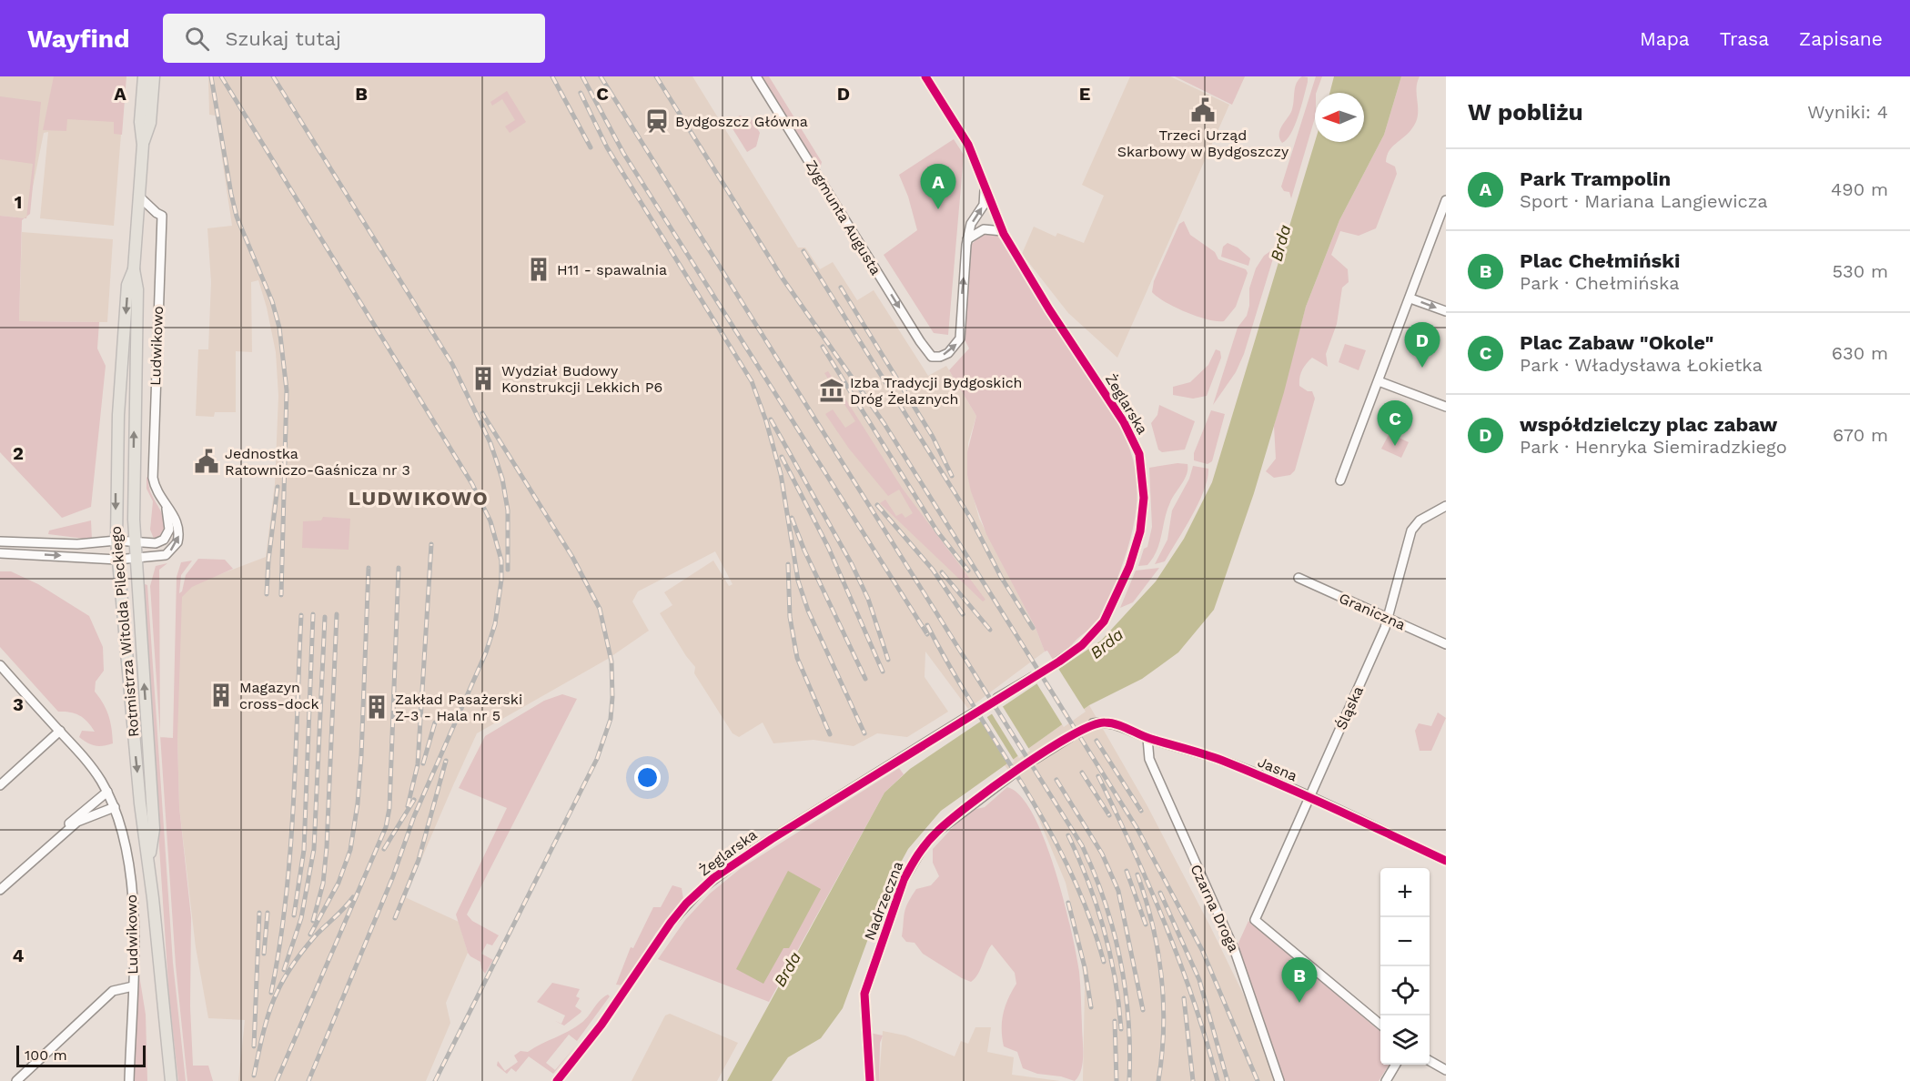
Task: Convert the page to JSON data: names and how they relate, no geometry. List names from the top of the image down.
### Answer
{
  "streets": {
    "main road": ["Rotmistrza Witolda Pileckiego"],
    "street": [
      "Zygmunta Augusta",
      "Ludwikowo",
      "Żeglarska",
      "Graniczna",
      "Śląska",
      "Jasna",
      "Nadrzeczna",
      "Czarna Droga"
    ]
  },
  "crossings": [
    ["Ludwikowo", "Rotmistrza Witolda Pileckiego"],
    ["Graniczna", "Śląska"],
    ["Śląska", "Jasna"],
    ["Jasna", "Czarna Droga"]
  ],
  "districts": ["LUDWIKOWO"],
  "water": ["Brda"],
  "places": {
    "public building": ["Trzeci Urząd Skarbowy w Bydgoszczy", "Jednostka Ratowniczo-Gaśnicza nr 3"],
    "station": ["Bydgoszcz Główna"],
    "building": [
      "H11 - spawalnia",
      "Wydział Budowy Konstrukcji Lekkich P6",
      "Magazyn cross-dock",
      "Zakład Pasażerski Z-3 - Hala nr 5"
    ],
    "museum": ["Izba Tradycji Bydgoskich Dróg Żelaznych"]
  },
  "scale_bar": "100 m",
  "north": "left",
  "page": {
    "header": "Wayfind",
    "search": "Szukaj tutaj",
    "nav": ["Mapa", "Trasa", "Zapisane"],
    "heading": ["W pobliżu", "Wyniki: 4"],
    "list": [
      {
        "mark": "A",
        "name": "Park Trampolin",
        "note": "Sport · Mariana Langiewicza",
        "value": "490 m"
      },
      {
        "mark": "B",
        "name": "Plac Chełmiński",
        "note": "Park · Chełmińska",
        "value": "530 m"
      },
      {
        "mark": "C",
        "name": "Plac Zabaw \"Okole\"",
        "note": "Park · Władysława Łokietka",
        "value": "630 m"
      },
      {
        "mark": "D",
        "name": "współdzielczy plac zabaw",
        "note": "Park · Henryka Siemiradzkiego",
        "value": "670 m"
      }
    ],
    "pins": [
      "A",
      "D",
      "C",
      "B"
    ],
    "map_buttons": ["+", "−"],
    "scale": "100 m"
  },
  "grid": {
    "columns": [
      "A",
      "B",
      "C",
      "D",
      "E"
    ],
    "rows": [
      "1",
      "2",
      "3",
      "4"
    ]
  }
}
